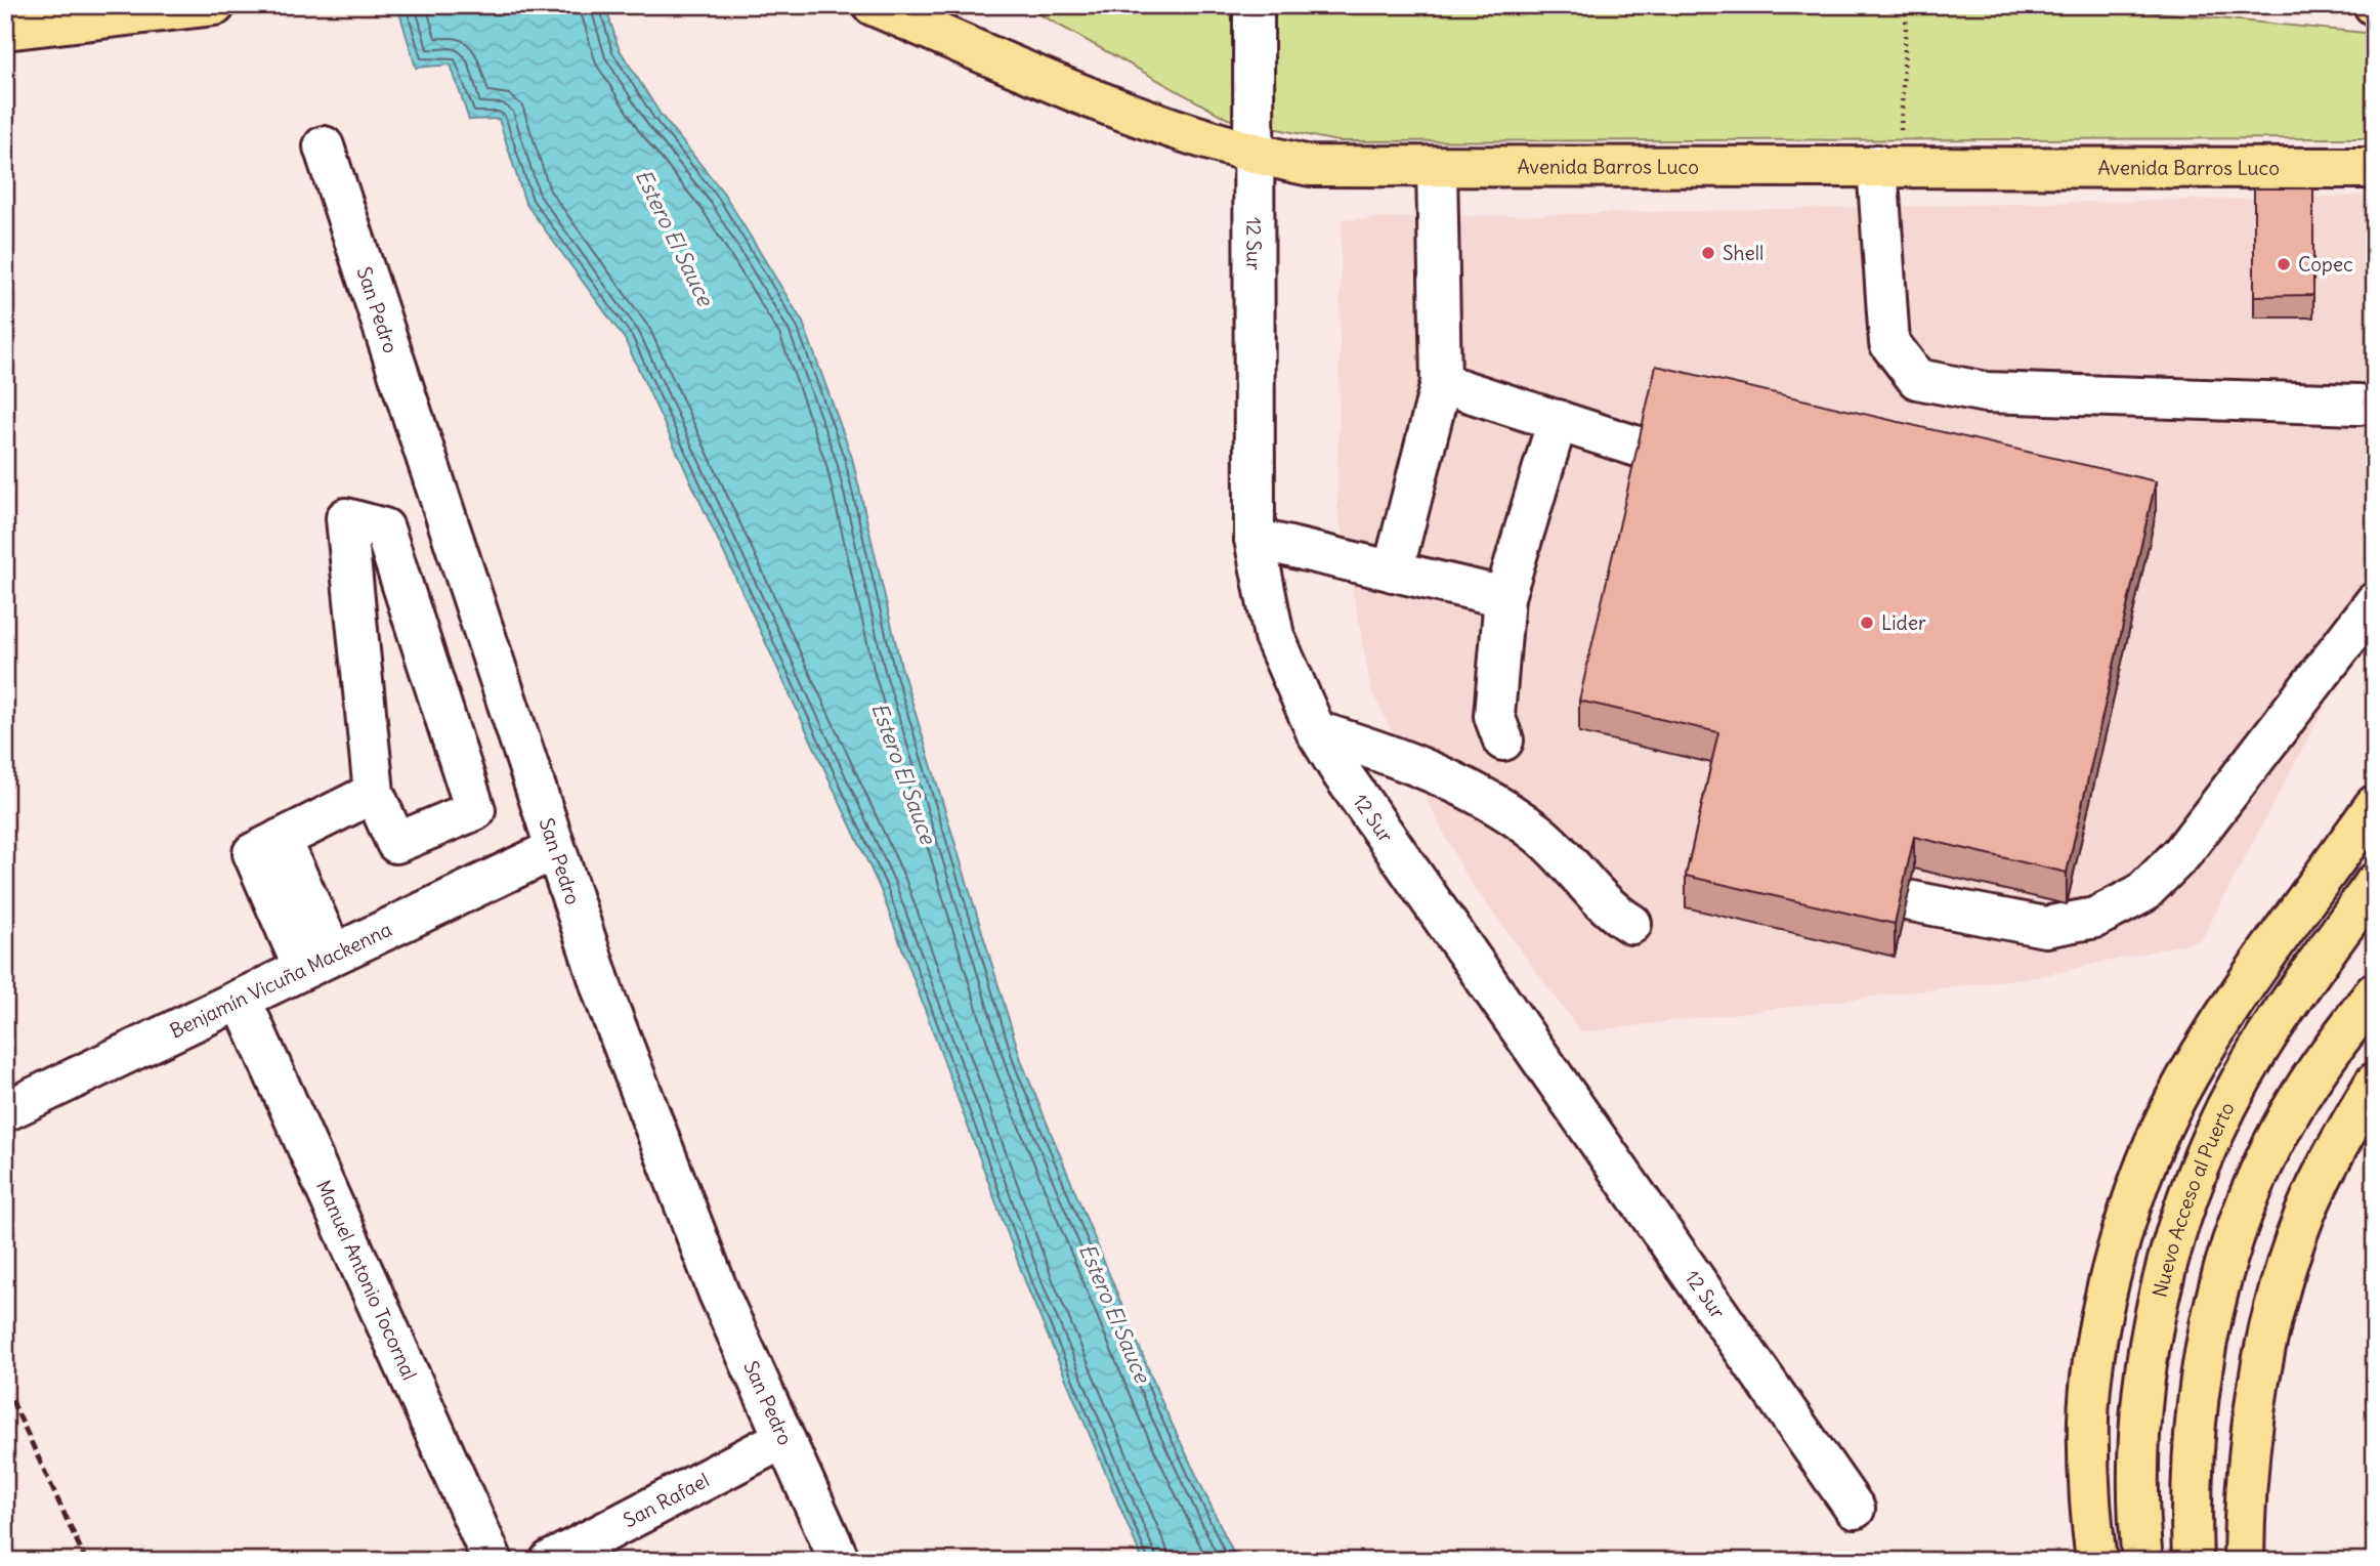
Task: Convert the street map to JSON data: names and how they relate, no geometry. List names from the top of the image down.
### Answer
{
  "streets": {
    "main road": ["Avenida Barros Luco", "Nuevo Acceso al Puerto"],
    "street": [
      "12 Sur",
      "San Pedro",
      "Benjamín Vicuña Mackenna",
      "Manuel Antonio Tocornal",
      "San Rafael"
    ]
  },
  "crossings": [
    ["Avenida Barros Luco", "12 Sur"],
    ["San Pedro", "Benjamín Vicuña Mackenna"],
    ["San Pedro", "San Rafael"],
    ["Benjamín Vicuña Mackenna", "Manuel Antonio Tocornal"]
  ],
  "water": ["Estero El Sauce"],
  "places": ["Shell", "Copec", "Lider"]
}
